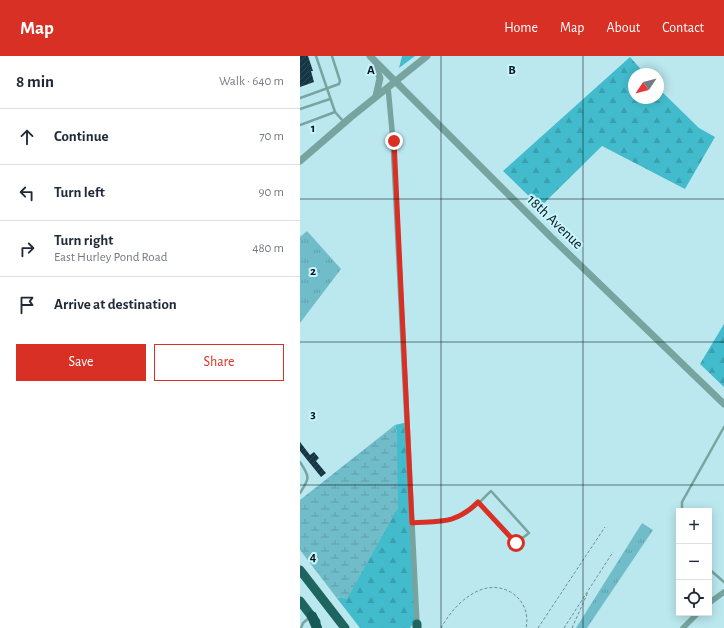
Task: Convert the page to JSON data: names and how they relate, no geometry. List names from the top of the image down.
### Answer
{
  "streets": {
    "street": ["18th Avenue"]
  },
  "north": "bottom left",
  "page": {
    "header": "Map",
    "nav": [
      "Home",
      "Map",
      "About",
      "Contact"
    ],
    "heading": ["8 min", "Walk · 640 m"],
    "list": [
      ["Continue", "70 m"],
      ["Turn left", "90 m"],
      ["Turn right", "East Hurley Pond Road", "480 m"],
      "Arrive at destination"
    ],
    "buttons": ["Save", "Share"],
    "map_buttons": ["+", "−"]
  },
  "grid": {
    "columns": ["A", "B"],
    "rows": [
      "1",
      "2",
      "3",
      "4"
    ]
  }
}
